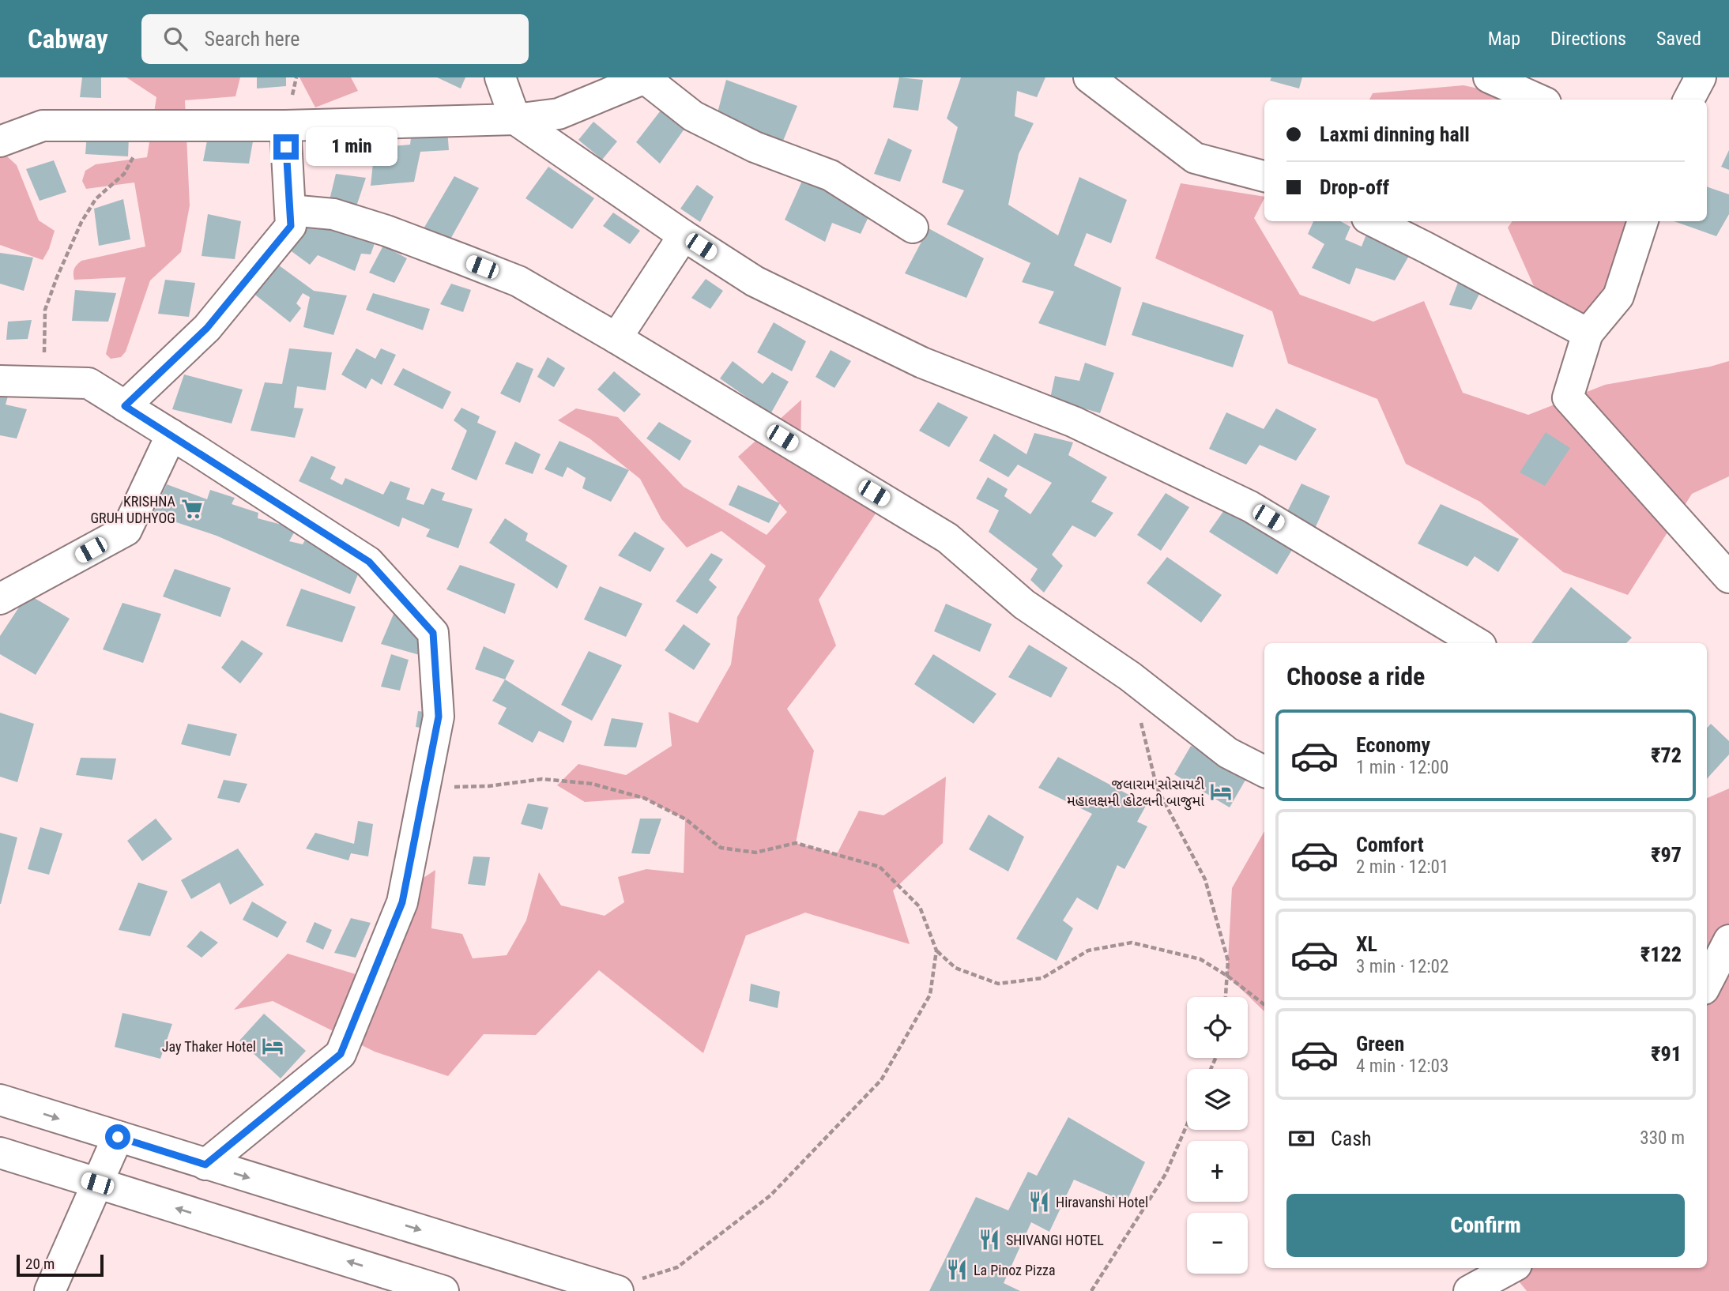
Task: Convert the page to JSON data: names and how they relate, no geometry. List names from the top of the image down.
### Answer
{
  "places": {
    "supermarket": ["KRISHNA GRUH UDHYOG"],
    "hotel": ["જલારામ સોસાયટી મહાલ‌ક્ષમી હોટલની બાજુમાં", "Jay Thaker Hotel"],
    "restaurant": ["Hiravanshi Hotel", "SHIVANGI HOTEL", "La Pinoz Pizza"]
  },
  "scale_bar": "20 m",
  "page": {
    "header": "Cabway",
    "search": "Search here",
    "nav": ["Map", "Directions", "Saved"],
    "banner": ["Laxmi dinning hall", "Drop-off"],
    "bubble": "1 min",
    "heading": "Choose a ride",
    "list": [
      {
        "name": "Economy",
        "note": "1 min · 12:00",
        "value": "₹72"
      },
      {
        "name": "Comfort",
        "note": "2 min · 12:01",
        "value": "₹97"
      },
      {
        "name": "XL",
        "note": "3 min · 12:02",
        "value": "₹122"
      },
      {
        "name": "Green",
        "note": "4 min · 12:03",
        "value": "₹91"
      }
    ],
    "map_buttons": ["+", "−"],
    "pay": ["Cash", "330 m"],
    "buttons": "Confirm",
    "scale": "20 m"
  }
}
